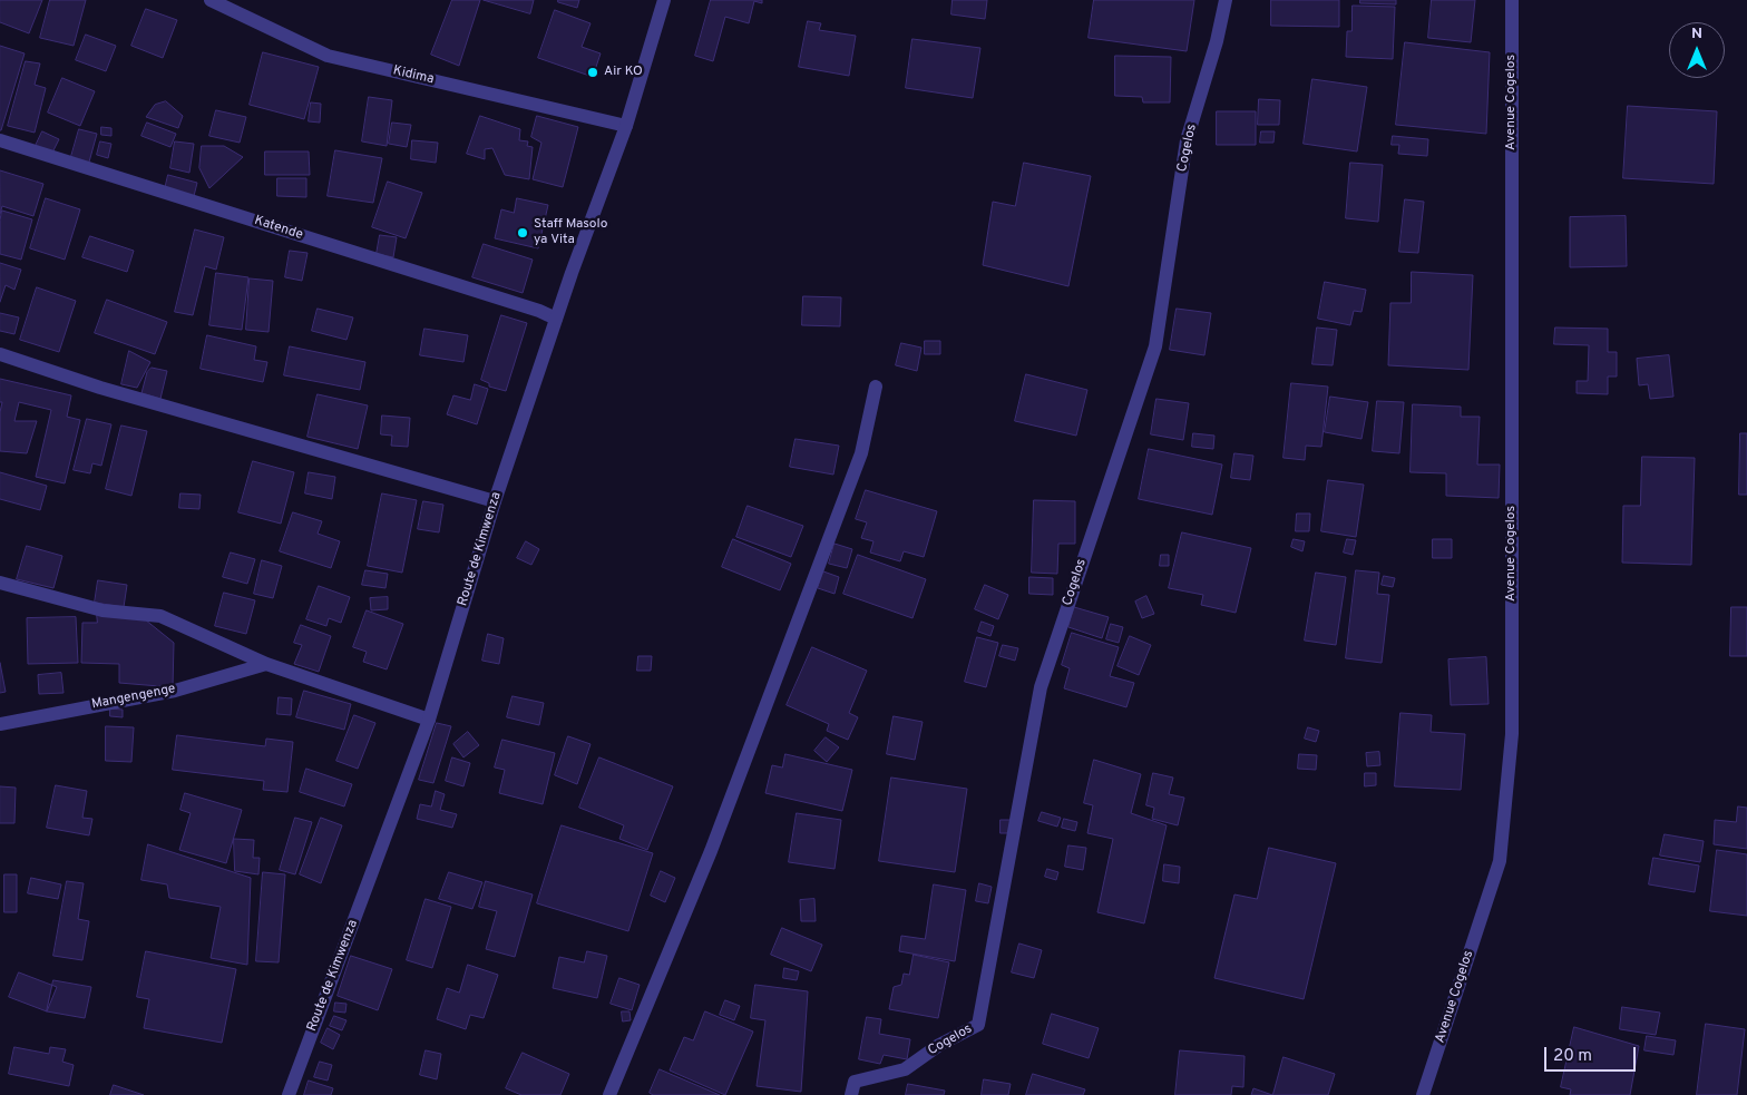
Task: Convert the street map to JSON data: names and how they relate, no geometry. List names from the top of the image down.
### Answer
{
  "streets": {
    "street": [
      "Kidima",
      "Avenue Cogelos",
      "Cogelos",
      "Katende",
      "Route de Kimwenza",
      "Mangengenge"
    ]
  },
  "crossings": [
    ["Kidima", "Route de Kimwenza"],
    ["Katende", "Route de Kimwenza"]
  ],
  "places": ["Air KO", "Staff Masolo ya Vita"],
  "scale_bar": "20 m",
  "north": "top"
}
